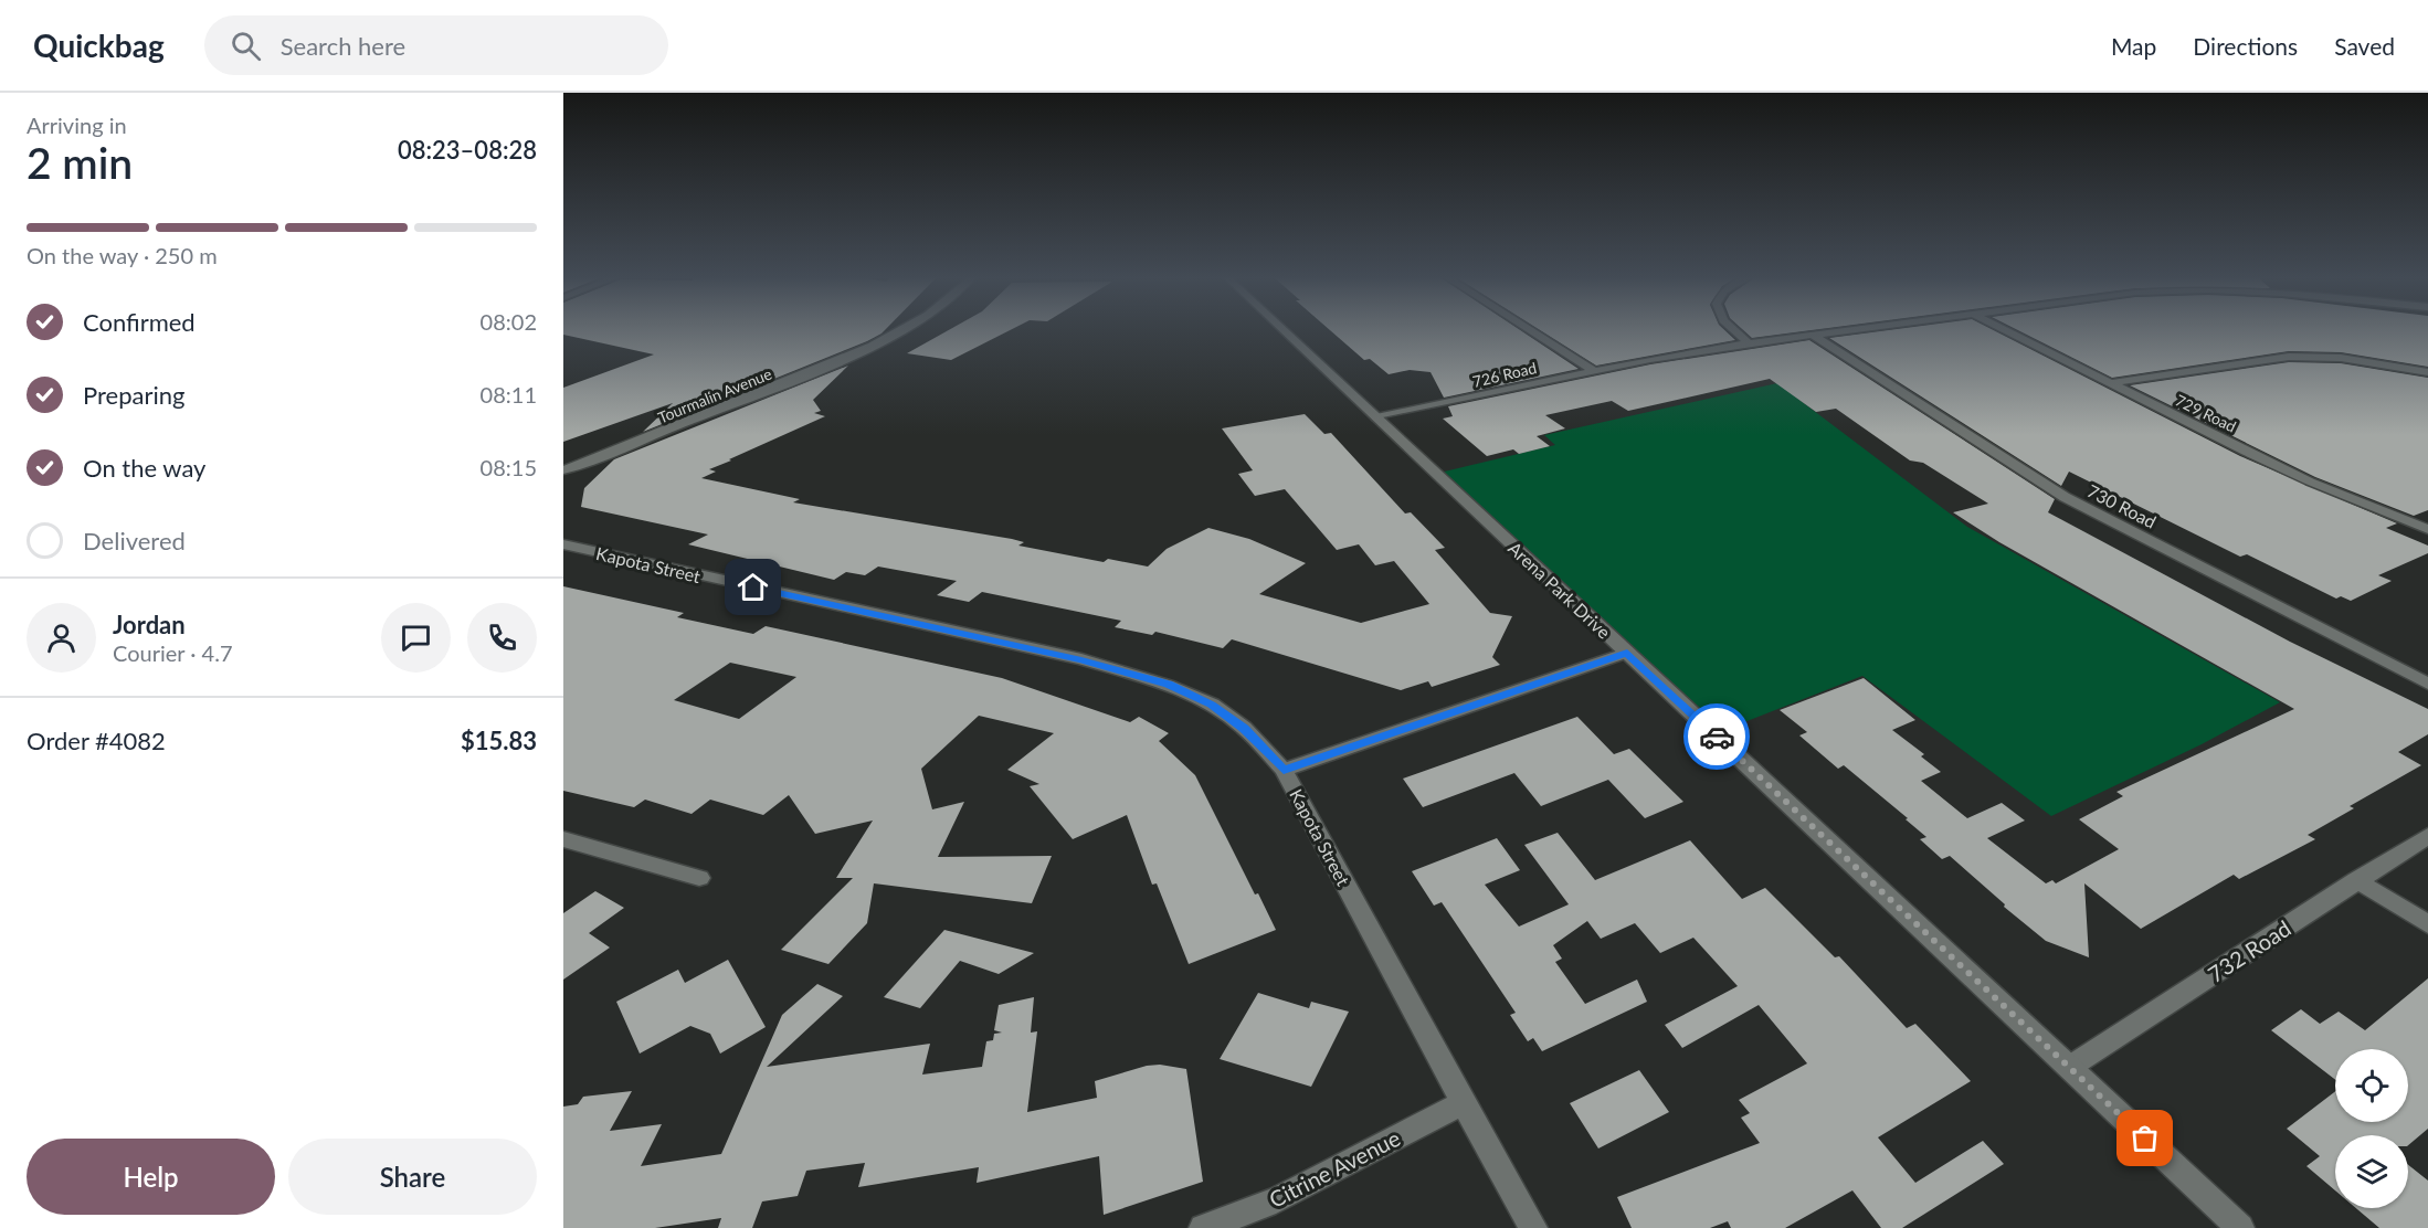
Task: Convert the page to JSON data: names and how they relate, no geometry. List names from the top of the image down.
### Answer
{
  "streets": {
    "street": [
      "726 Road",
      "Tourmalin Avenue",
      "729 Road",
      "730 Road",
      "Kapota Street",
      "Arena Park Drive",
      "732 Road",
      "Citrine Avenue"
    ]
  },
  "crossings": [
    ["726 Road", "730 Road"],
    ["726 Road", "Arena Park Drive"],
    ["Kapota Street", "Citrine Avenue"],
    ["Arena Park Drive", "732 Road"]
  ],
  "page": {
    "header": "Quickbag",
    "search": "Search here",
    "nav": ["Map", "Directions", "Saved"],
    "heading": ["2 min", "Arriving in", "08:23–08:28"],
    "panel": [
      "Jordan",
      "Courier · 4.7",
      "Order #4082",
      "$15.83"
    ],
    "bar": "On the way · 250 m",
    "list": [
      ["Confirmed", "08:02"],
      ["Preparing", "08:11"],
      ["On the way", "08:15"],
      "Delivered"
    ],
    "buttons": ["Help", "Share"]
  }
}
